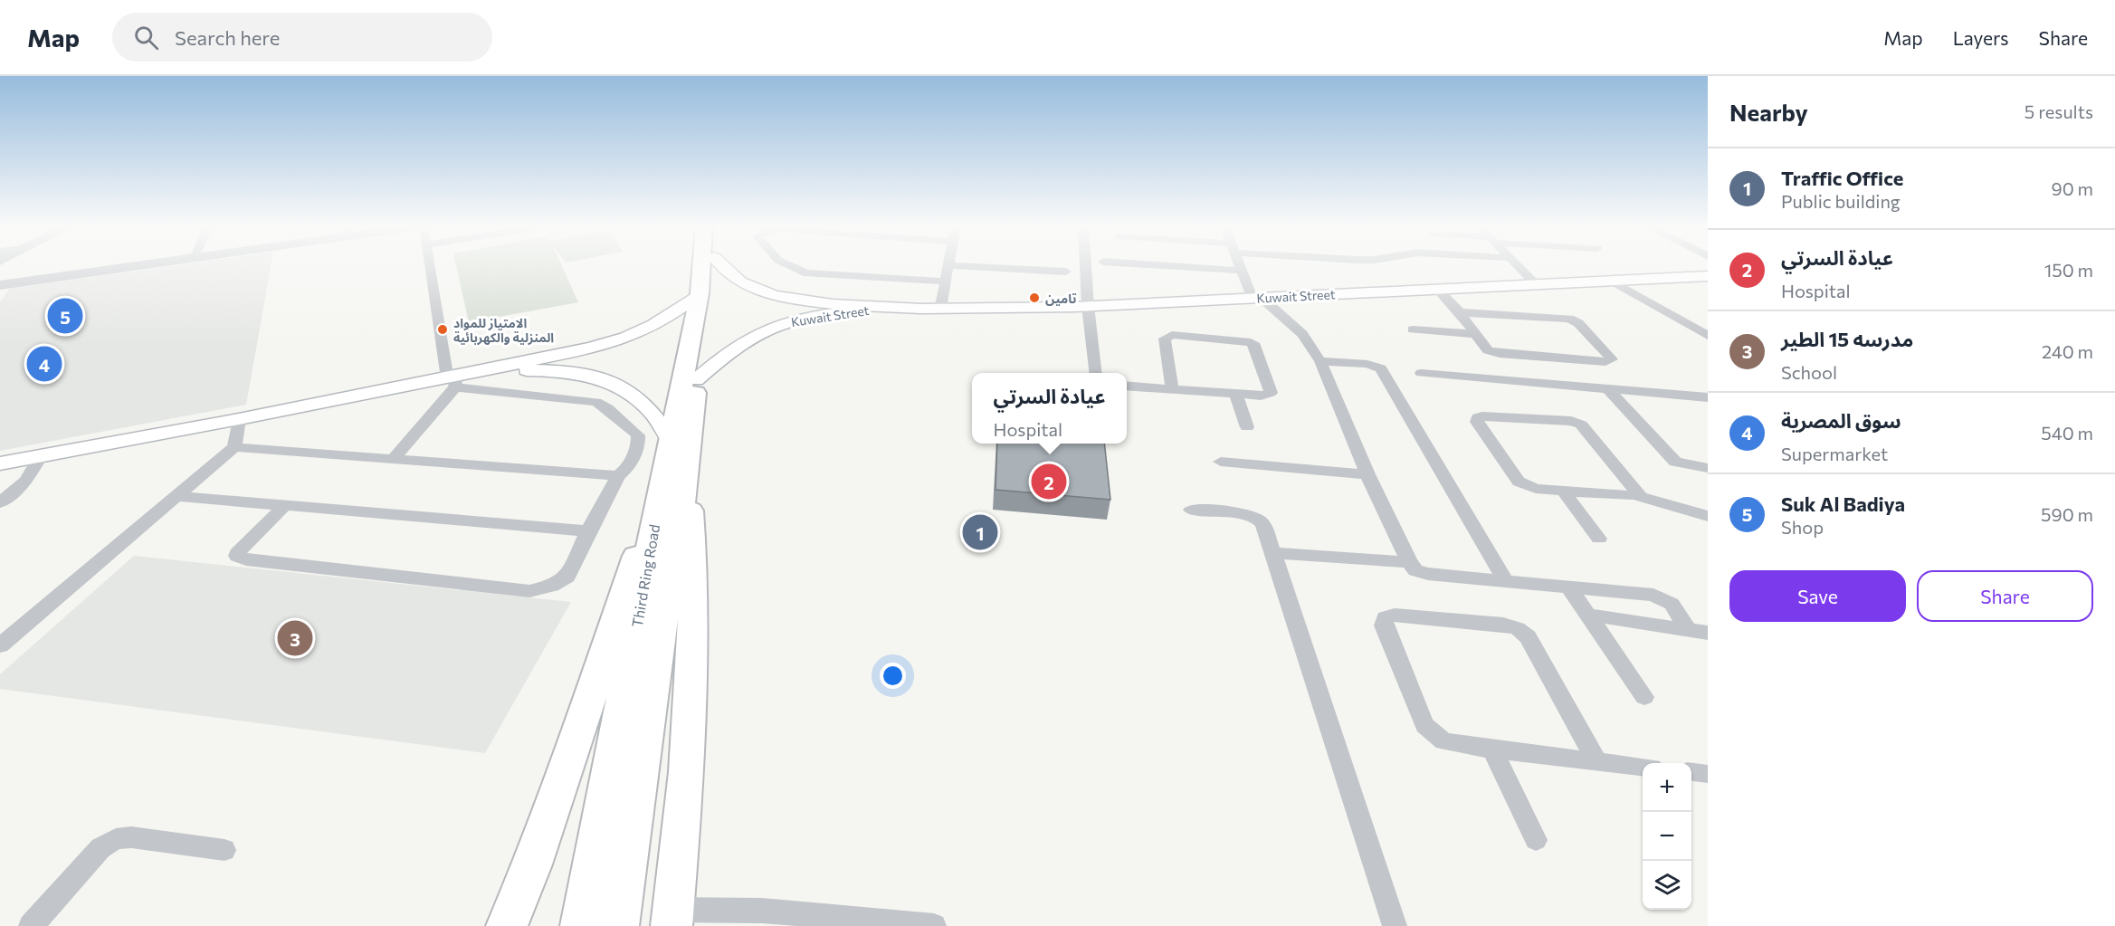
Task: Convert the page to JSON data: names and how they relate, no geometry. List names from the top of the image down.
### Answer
{
  "streets": {
    "highway": ["Third Ring Road"],
    "main road": ["Kuwait Street"]
  },
  "crossings": [
    ["Kuwait Street", "Third Ring Road"]
  ],
  "places": ["تامين", "الامتياز للمواد المنزلية والكهربائية"],
  "page": {
    "header": "Map",
    "search": "Search here",
    "nav": ["Map", "Layers", "Share"],
    "heading": ["Nearby", "5 results"],
    "list": [
      {
        "mark": "1",
        "name": "Traffic Office",
        "note": "Public building",
        "value": "90 m"
      },
      {
        "mark": "2",
        "name": "عيادة السرتي",
        "note": "Hospital",
        "value": "150 m"
      },
      {
        "mark": "3",
        "name": "مدرسه 15 الطير",
        "note": "School",
        "value": "240 m"
      },
      {
        "mark": "4",
        "name": "سوق المصرية",
        "note": "Supermarket",
        "value": "540 m"
      },
      {
        "mark": "5",
        "name": "Suk Al Badiya",
        "note": "Shop",
        "value": "590 m"
      }
    ],
    "pins": [
      "5",
      "4",
      "2",
      "1",
      "3"
    ],
    "popup": ["عيادة السرتي", "Hospital"],
    "buttons": ["Save", "Share"],
    "map_buttons": ["+", "−"]
  }
}
